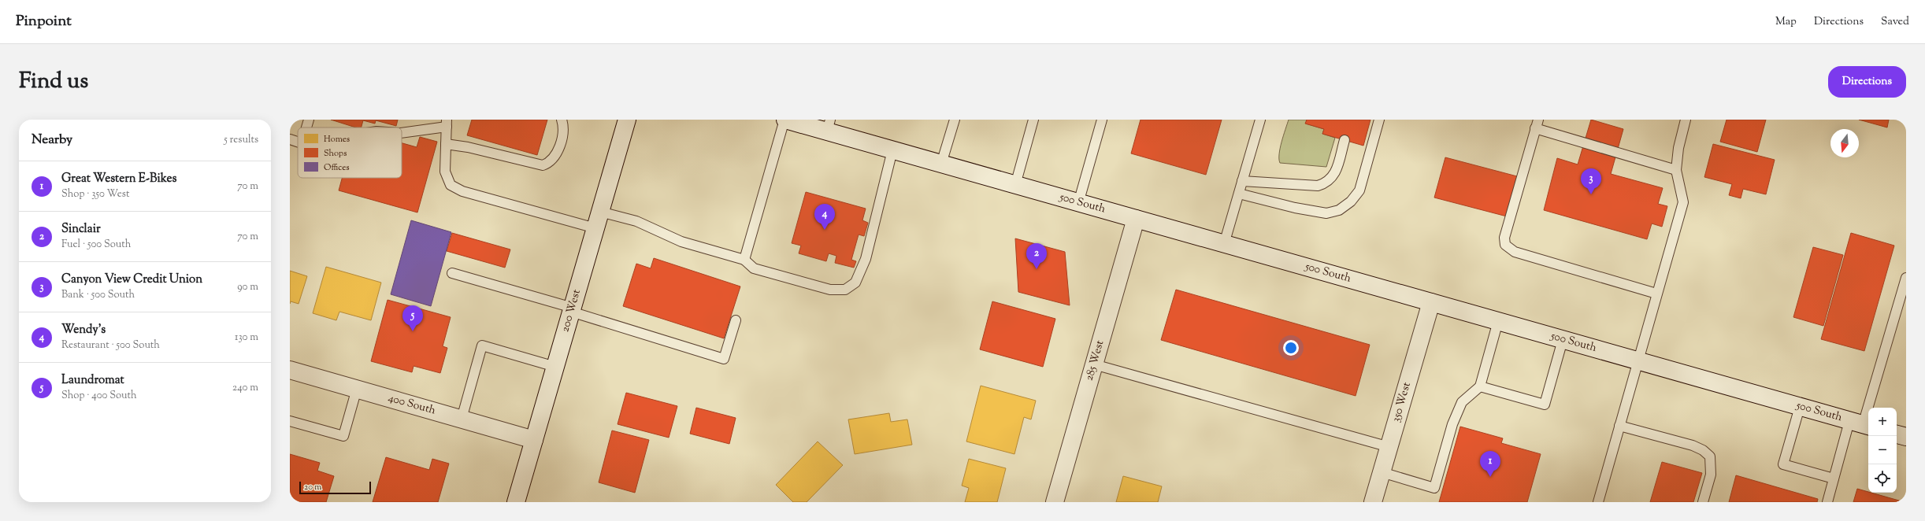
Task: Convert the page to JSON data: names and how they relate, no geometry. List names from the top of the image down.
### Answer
{
  "streets": {
    "main road": [
      "500 South",
      "200 West",
      "285 West",
      "350 West",
      "400 South"
    ]
  },
  "crossings": [
    ["500 South", "285 West"],
    ["500 South", "350 West"],
    ["200 West", "400 South"]
  ],
  "legend": ["Homes", "Shops", "Offices"],
  "scale_bar": "20 m",
  "north": "bottom",
  "page": {
    "header": "Pinpoint",
    "nav": ["Map", "Directions", "Saved"],
    "title": "Find us",
    "buttons": "Directions",
    "heading": ["Nearby", "5 results"],
    "list": [
      {
        "mark": "1",
        "name": "Great Western E-Bikes",
        "note": "Shop · 350 West",
        "value": "70 m"
      },
      {
        "mark": "2",
        "name": "Sinclair",
        "note": "Fuel · 500 South",
        "value": "70 m"
      },
      {
        "mark": "3",
        "name": "Canyon View Credit Union",
        "note": "Bank · 500 South",
        "value": "90 m"
      },
      {
        "mark": "4",
        "name": "Wendy's",
        "note": "Restaurant · 500 South",
        "value": "130 m"
      },
      {
        "mark": "5",
        "name": "Laundromat",
        "note": "Shop · 400 South",
        "value": "240 m"
      }
    ],
    "pins": [
      "3",
      "4",
      "2",
      "5",
      "1"
    ],
    "map_buttons": ["+", "−"],
    "scale": "20 m"
  }
}
